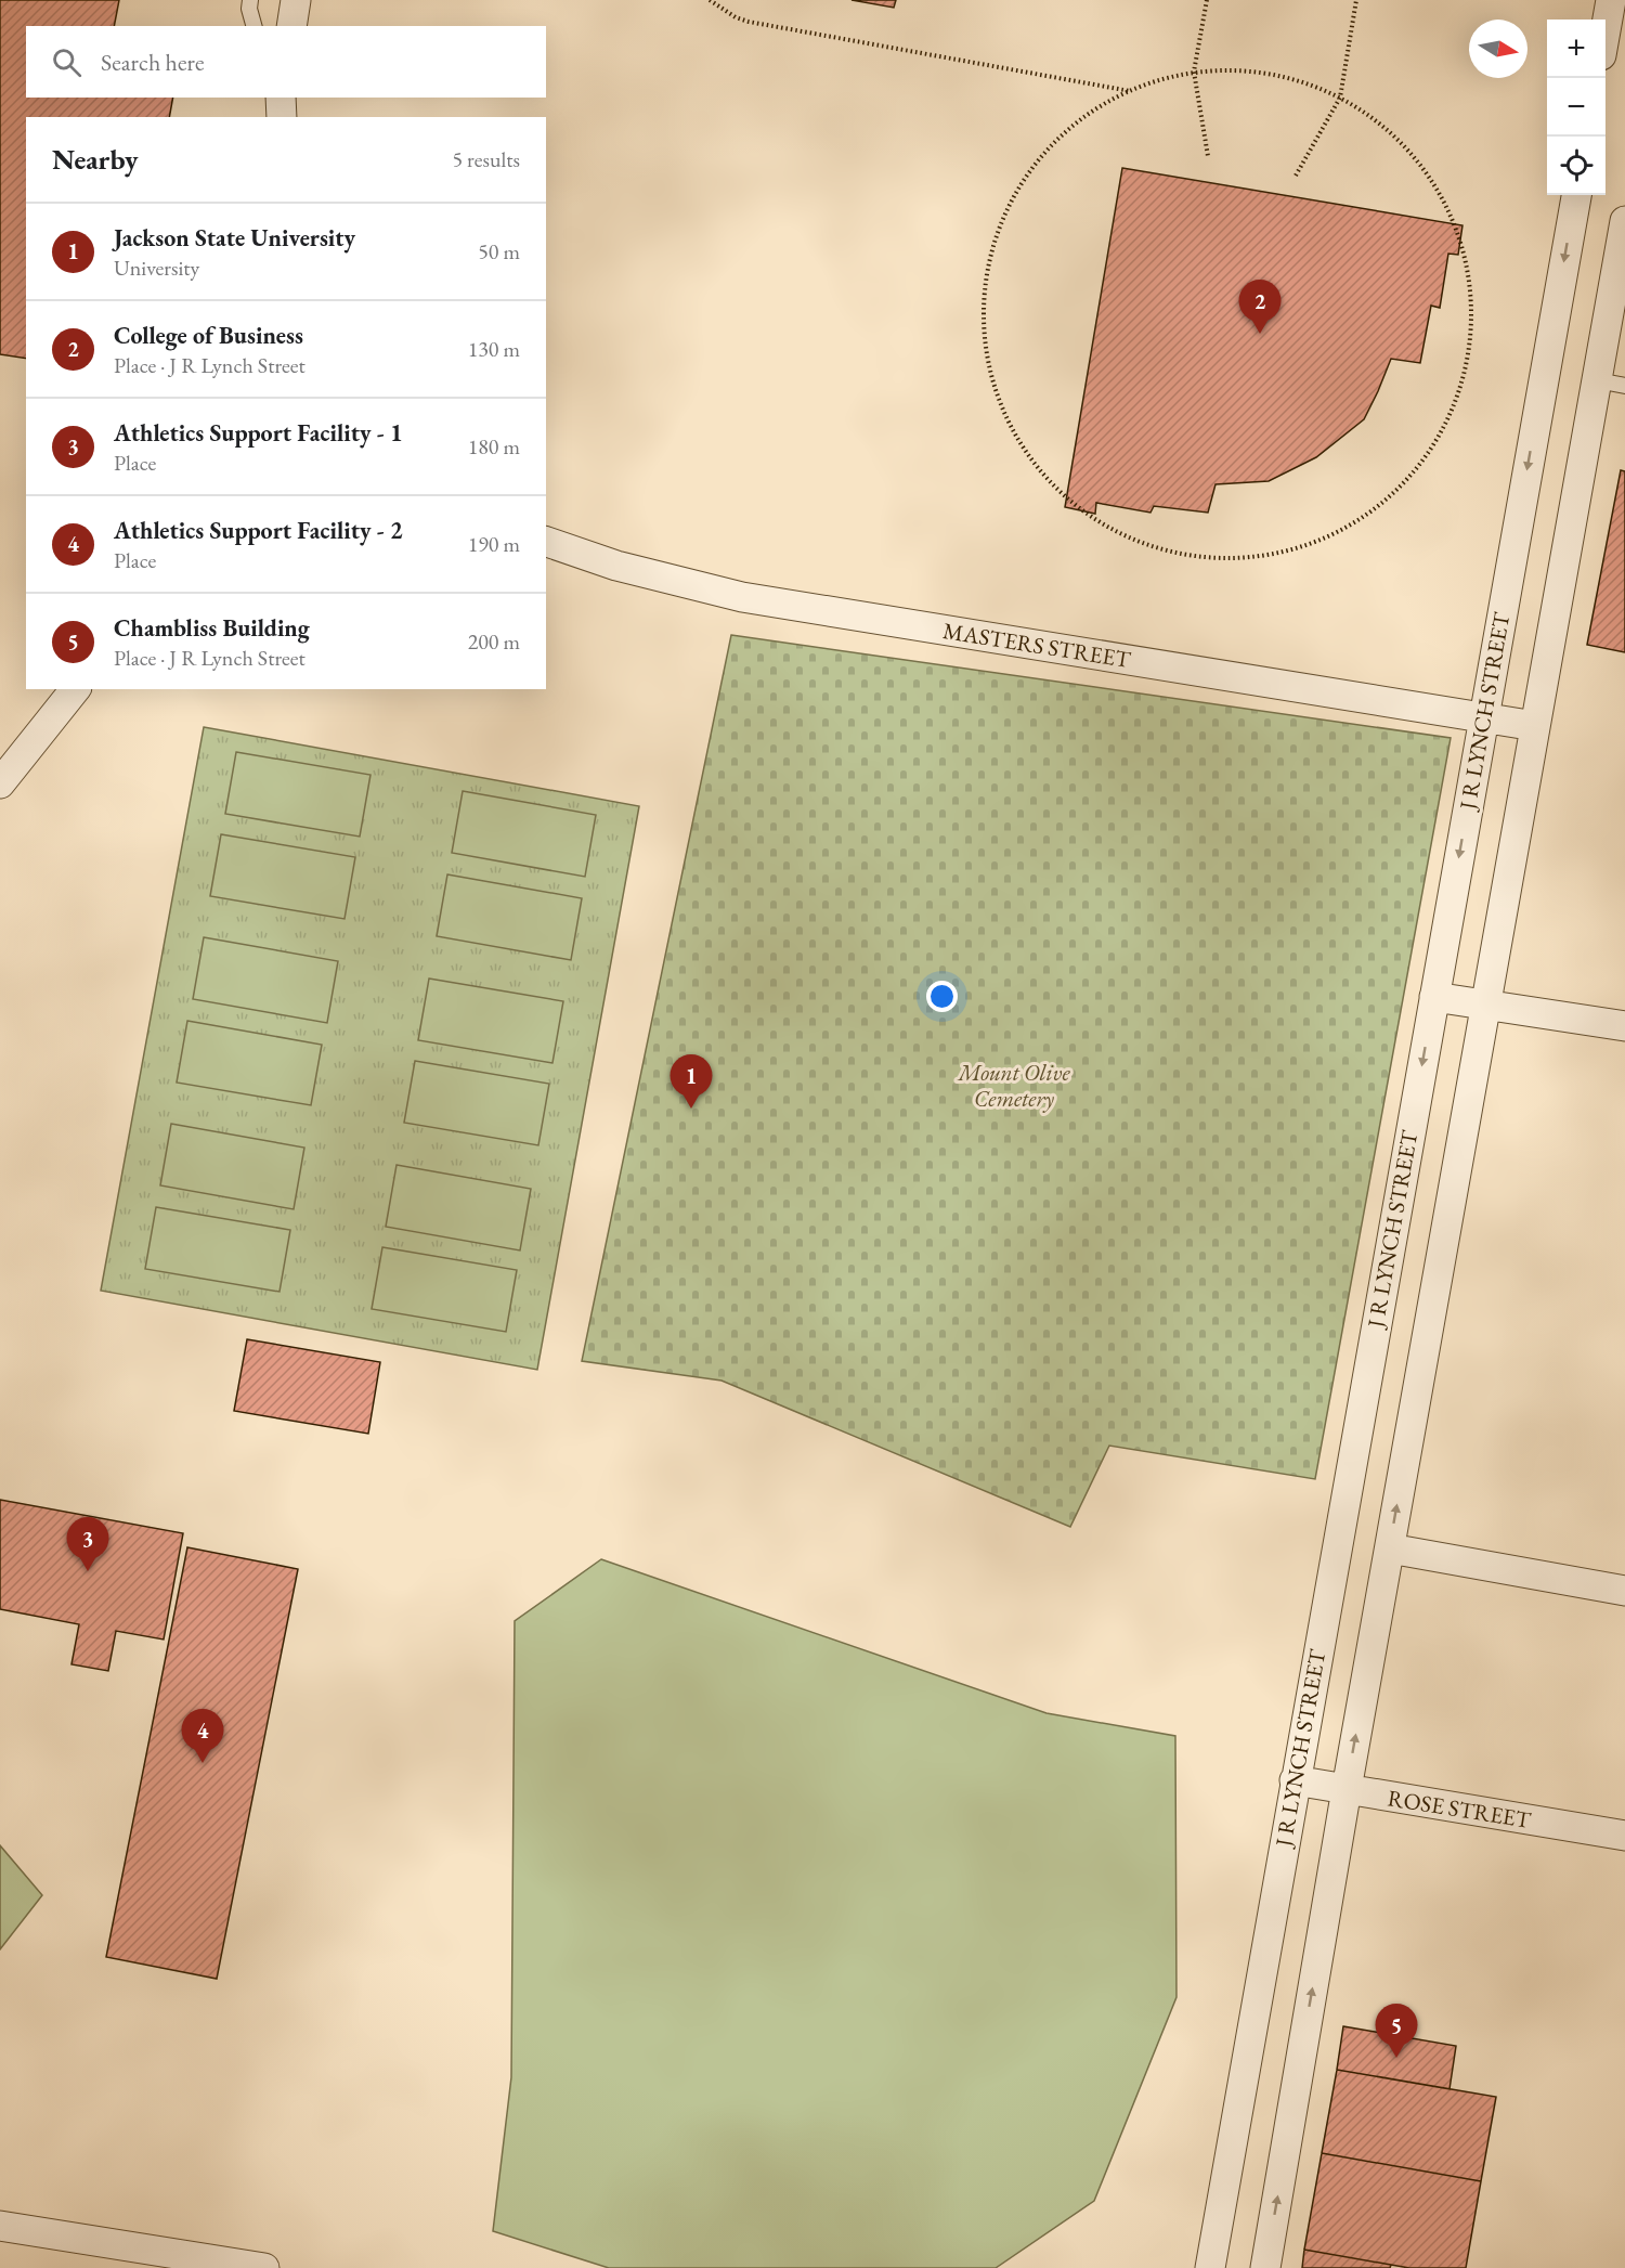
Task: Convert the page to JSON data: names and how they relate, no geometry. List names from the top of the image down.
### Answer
{
  "streets": {
    "street": ["MASTERS STREET", "J R LYNCH STREET", "ROSE STREET"]
  },
  "crossings": [
    ["MASTERS STREET", "J R LYNCH STREET"],
    ["J R LYNCH STREET", "ROSE STREET"]
  ],
  "parks": ["Mount Olive Cemetery"],
  "north": "right",
  "page": {
    "map_buttons": ["+", "−"],
    "search": "Search here",
    "heading": ["Nearby", "5 results"],
    "list": [
      {
        "mark": "1",
        "name": "Jackson State University",
        "note": "University",
        "value": "50 m"
      },
      {
        "mark": "2",
        "name": "College of Business",
        "note": "Place · J R Lynch Street",
        "value": "130 m"
      },
      {
        "mark": "3",
        "name": "Athletics Support Facility - 1",
        "note": "Place",
        "value": "180 m"
      },
      {
        "mark": "4",
        "name": "Athletics Support Facility - 2",
        "note": "Place",
        "value": "190 m"
      },
      {
        "mark": "5",
        "name": "Chambliss Building",
        "note": "Place · J R Lynch Street",
        "value": "200 m"
      }
    ],
    "pins": [
      "2",
      "1",
      "3",
      "4",
      "5"
    ]
  }
}
